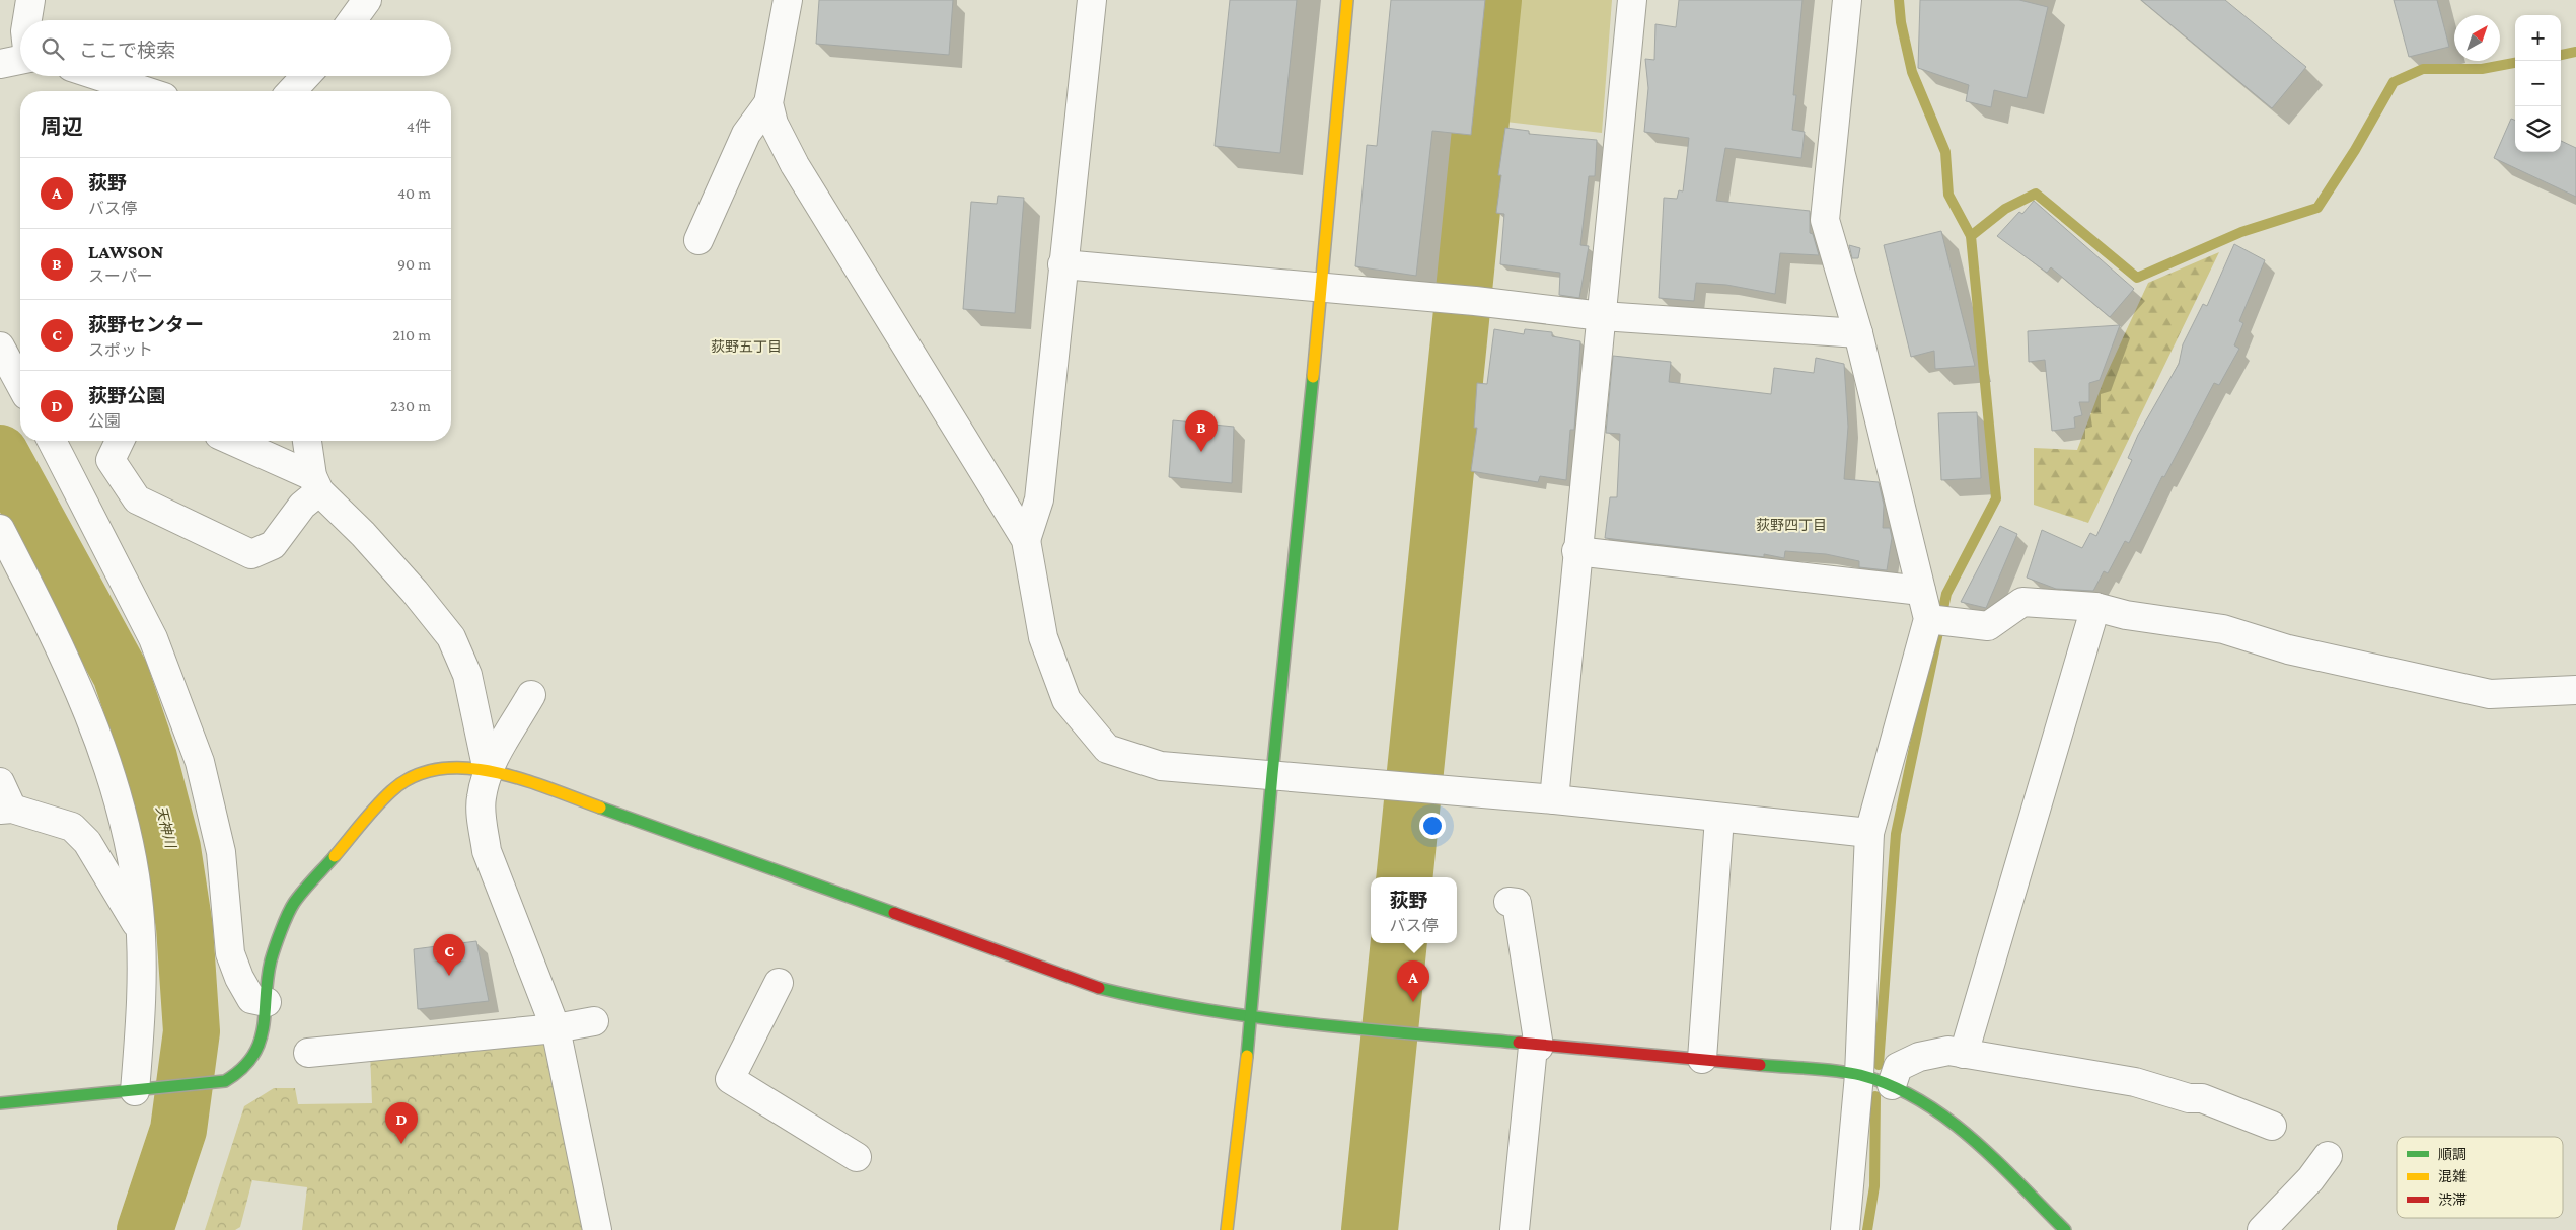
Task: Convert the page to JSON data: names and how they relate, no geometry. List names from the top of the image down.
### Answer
{
  "districts": ["荻野五丁目", "荻野四丁目"],
  "water": ["天神川"],
  "legend": ["順調", "混雑", "渋滞"],
  "north": "top right",
  "page": {
    "map_buttons": ["+", "−"],
    "search": "ここで検索",
    "heading": ["周辺", "4件"],
    "list": [
      {
        "mark": "A",
        "name": "荻野",
        "note": "バス停",
        "value": "40 m"
      },
      {
        "mark": "B",
        "name": "LAWSON",
        "note": "スーパー",
        "value": "90 m"
      },
      {
        "mark": "C",
        "name": "荻野センター",
        "note": "スポット",
        "value": "210 m"
      },
      {
        "mark": "D",
        "name": "荻野公園",
        "note": "公園",
        "value": "230 m"
      }
    ],
    "pins": [
      "B",
      "C",
      "A",
      "D"
    ],
    "popup": ["荻野", "バス停"]
  }
}
